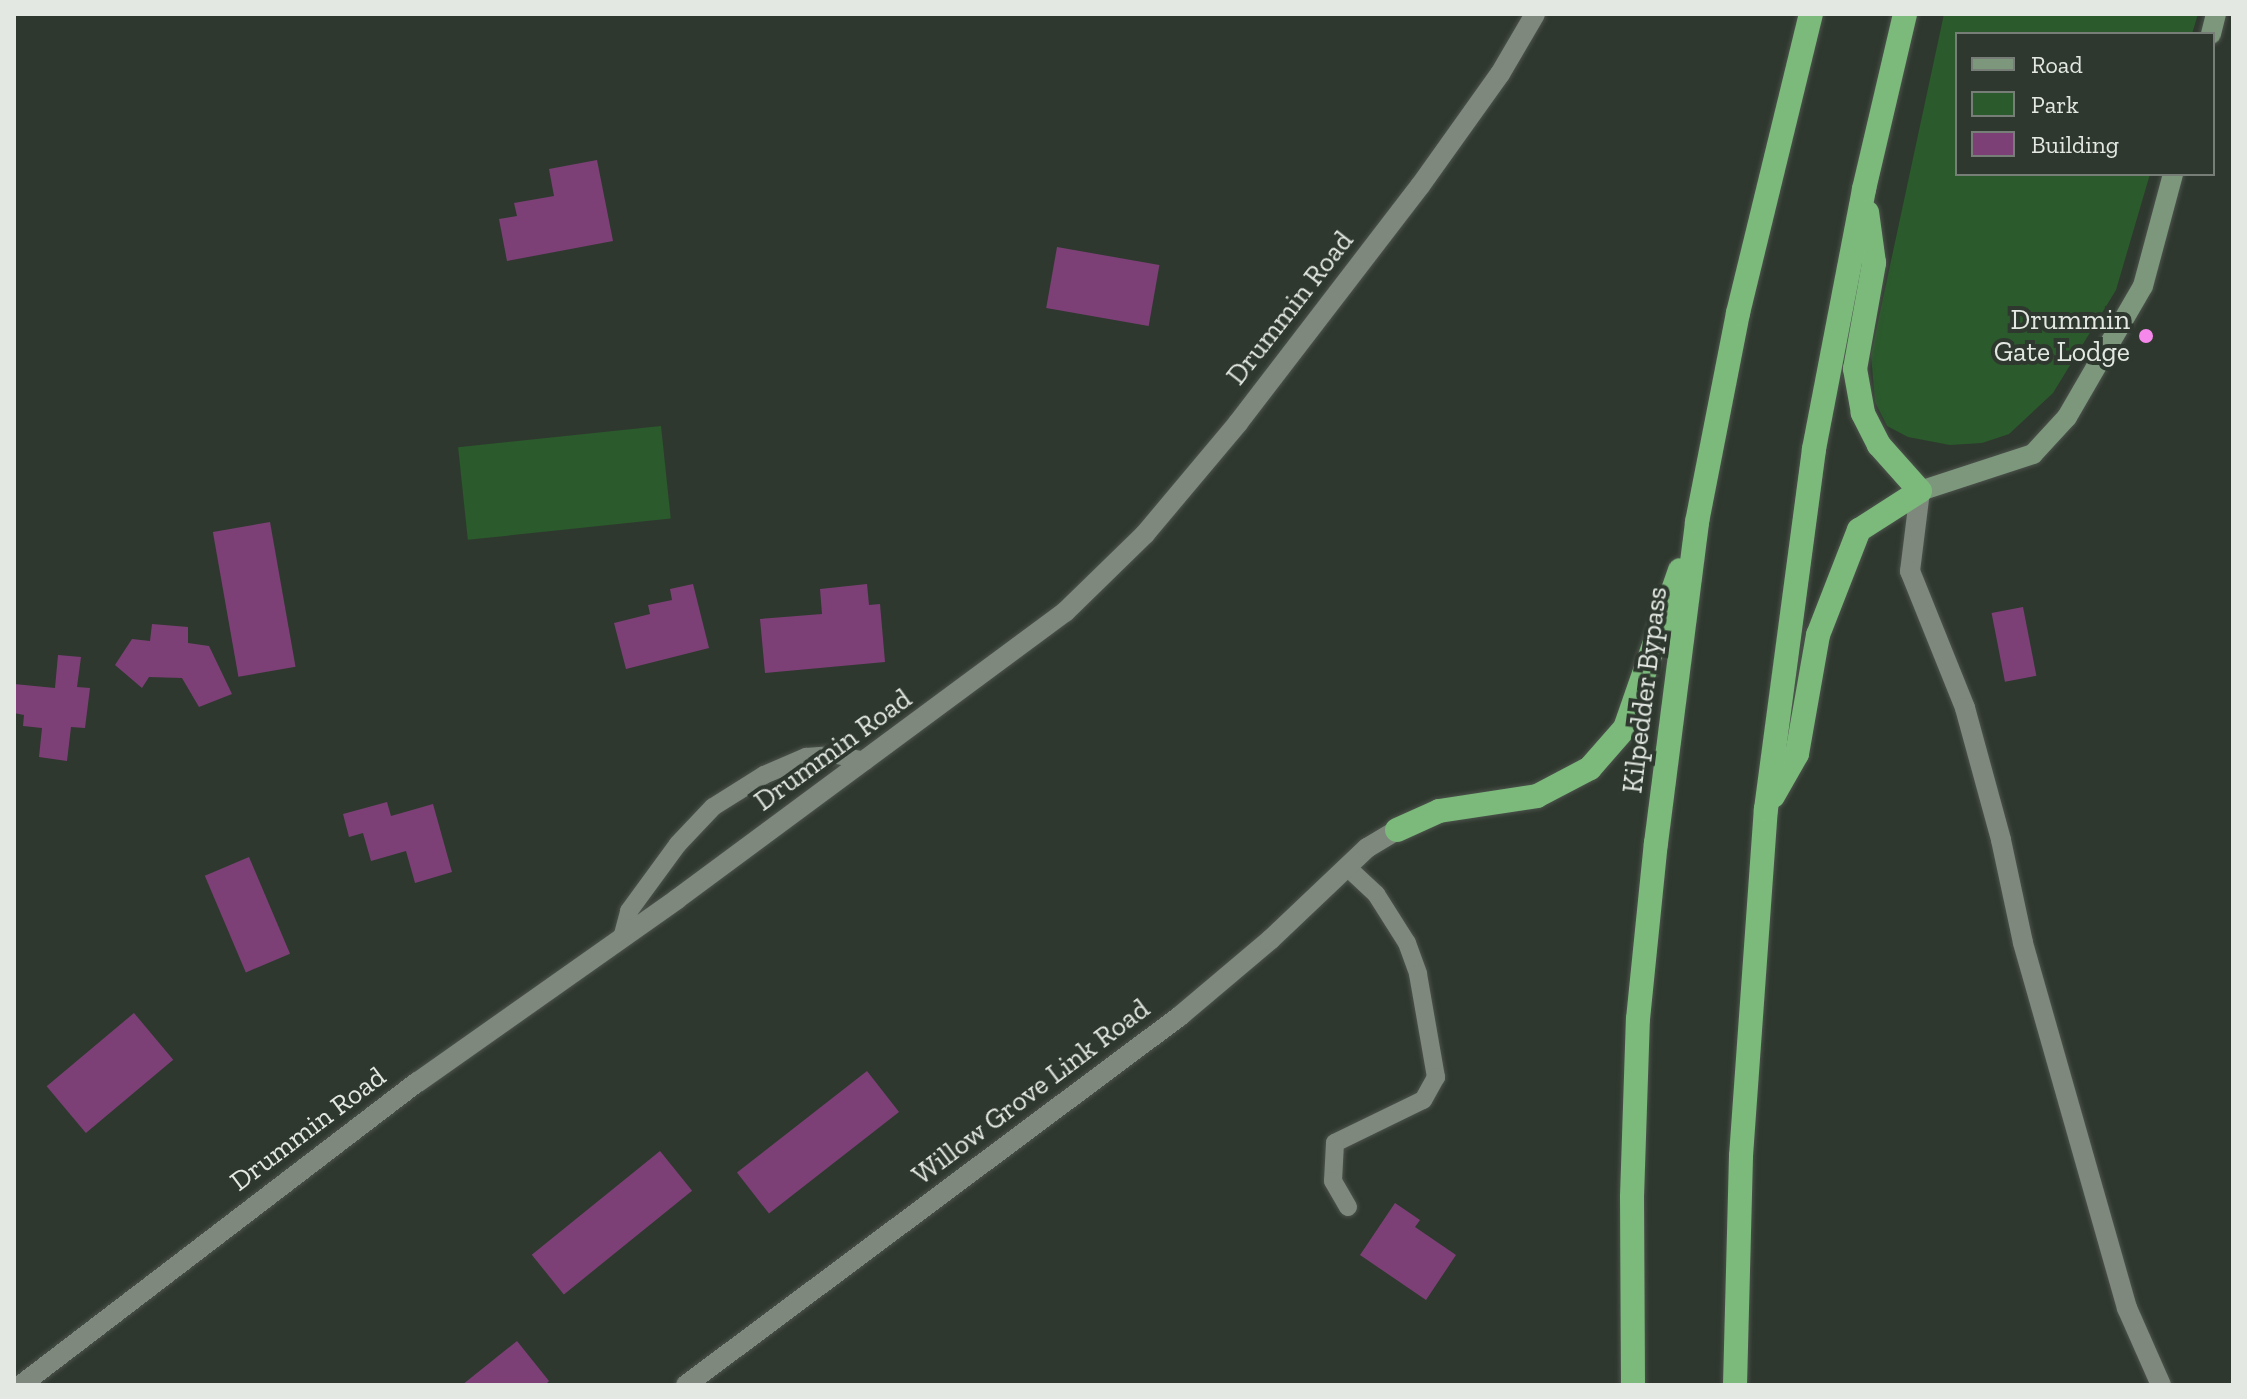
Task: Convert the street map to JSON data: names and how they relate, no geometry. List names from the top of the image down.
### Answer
{
  "streets": {
    "highway": ["Kilpedder Bypass"],
    "street": ["Drummin Road", "Willow Grove Link Road"]
  },
  "places": ["Drummin Gate Lodge"],
  "legend": ["Road", "Park", "Building"]
}
